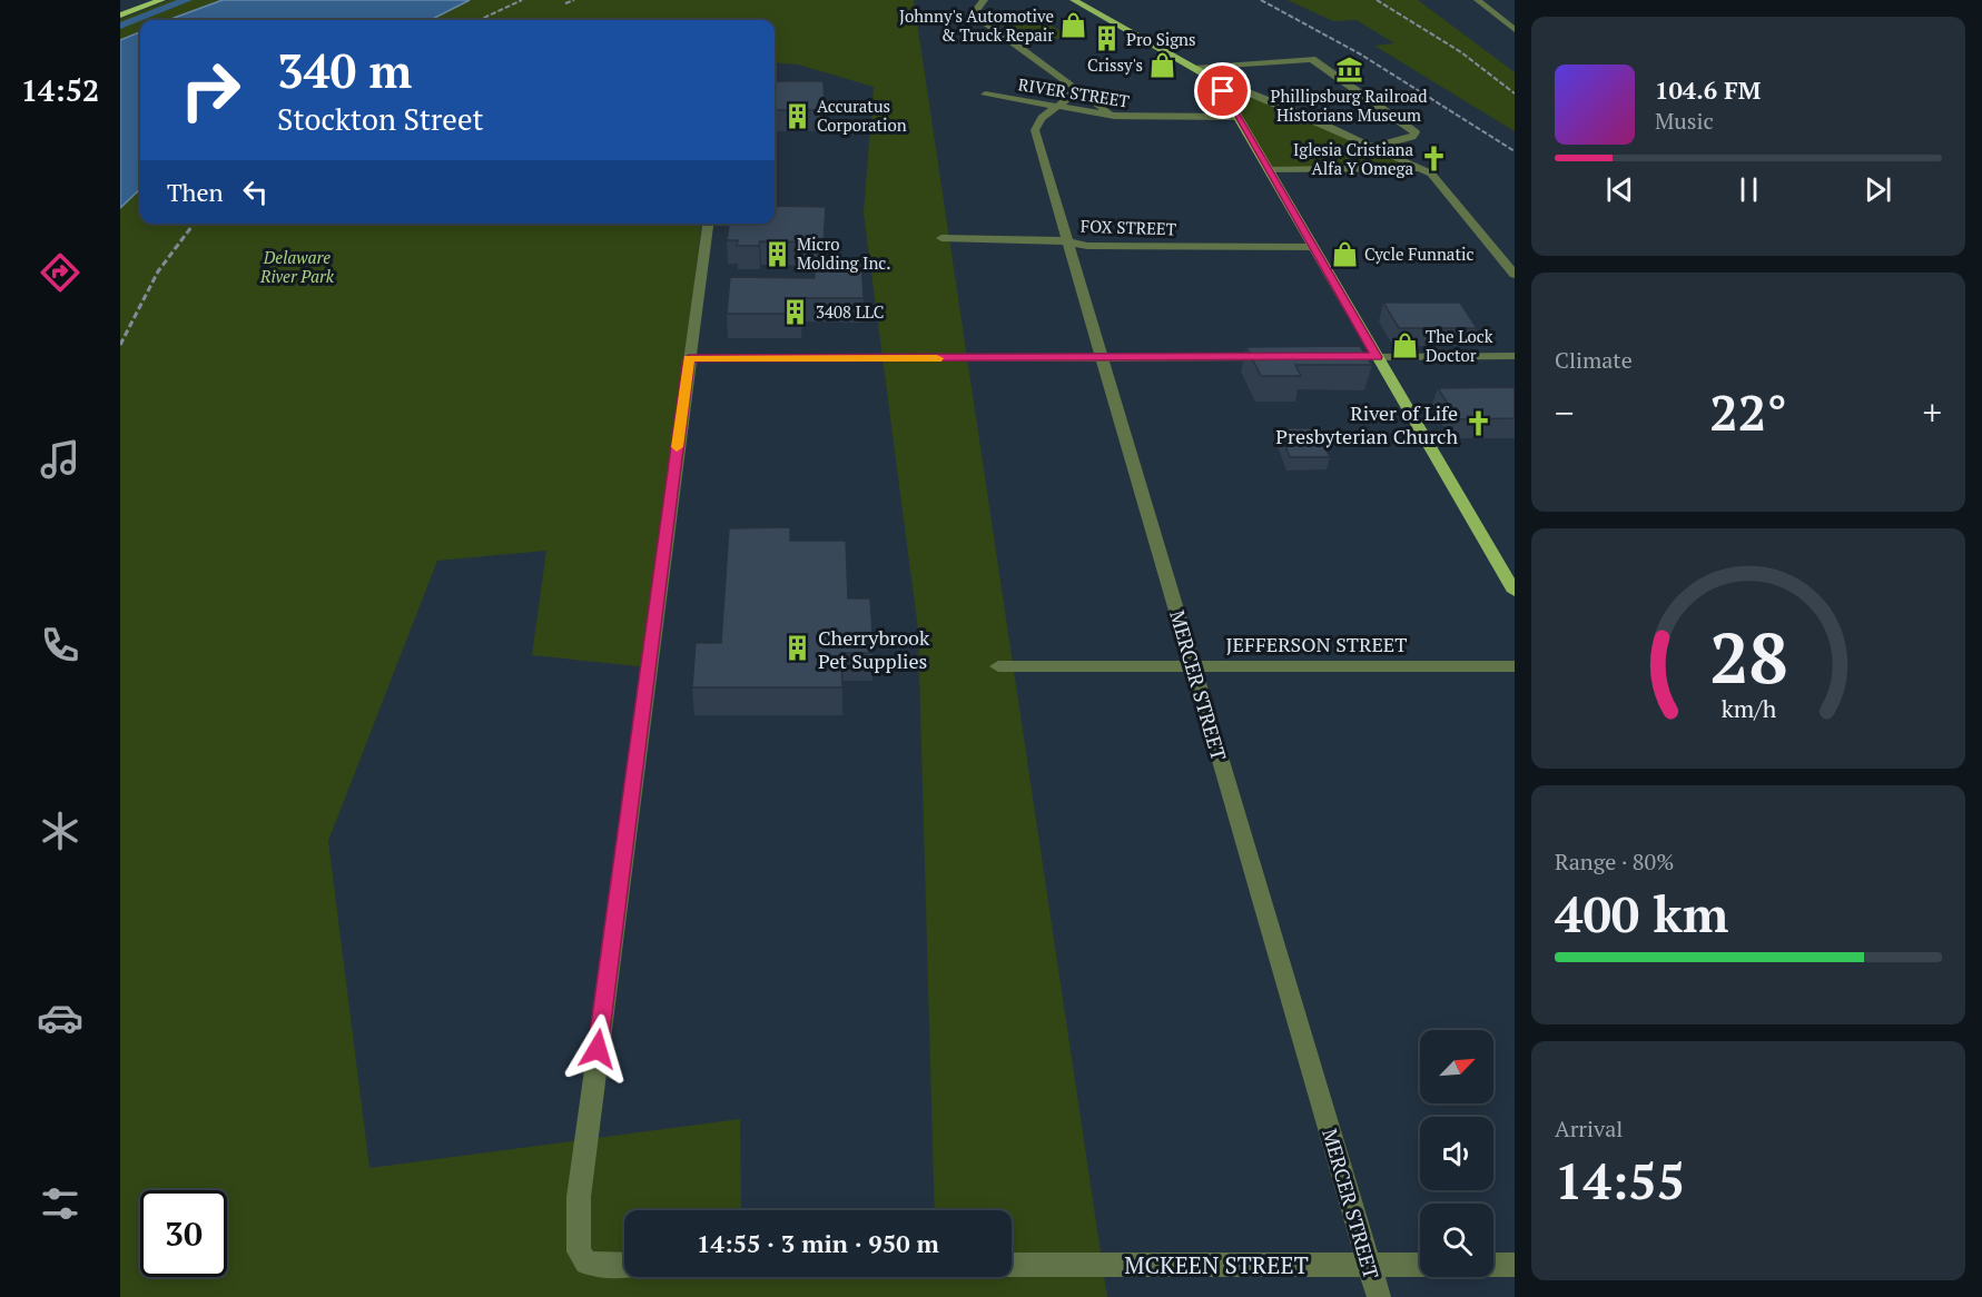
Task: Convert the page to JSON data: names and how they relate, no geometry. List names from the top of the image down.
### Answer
{
  "streets": {
    "street": [
      "RIVER STREET",
      "FOX STREET",
      "JEFFERSON STREET",
      "MERCER STREET",
      "MCKEEN STREET"
    ]
  },
  "crossings": [
    ["RIVER STREET", "MERCER STREET"],
    ["FOX STREET", "MERCER STREET"],
    ["JEFFERSON STREET", "MERCER STREET"],
    ["MERCER STREET", "MCKEEN STREET"]
  ],
  "parks": ["Delaware River Park"],
  "places": {
    "shop": [
      "Johnny's Automotive & Truck Repair",
      "Crissy's",
      "Cycle Funnatic",
      "The Lock Doctor"
    ],
    "building": [
      "Pro Signs",
      "Accuratus Corporation",
      "Micro Molding Inc.",
      "3408 LLC",
      "Cherrybrook Pet Supplies"
    ],
    "museum": ["Phillipsburg Railroad Historians Museum"],
    "church": ["Iglesia Cristiana Alfa Y Omega", "River of Life Presbyterian Church"]
  },
  "north": "top right",
  "page": {
    "tabs": "14:52",
    "turn": ["340 m", "Stockton Street"],
    "song": ["104.6 FM", "Music"],
    "then": "Then",
    "tile": [
      "Climate",
      ["Range · 80%", "400 km"],
      ["Arrival", "14:55"]
    ],
    "heat": ["−", "22°", "+"],
    "limit": "30",
    "trip": "14:55 · 3 min · 950 m",
    "gauge": ["28", "km/h"]
  }
}
